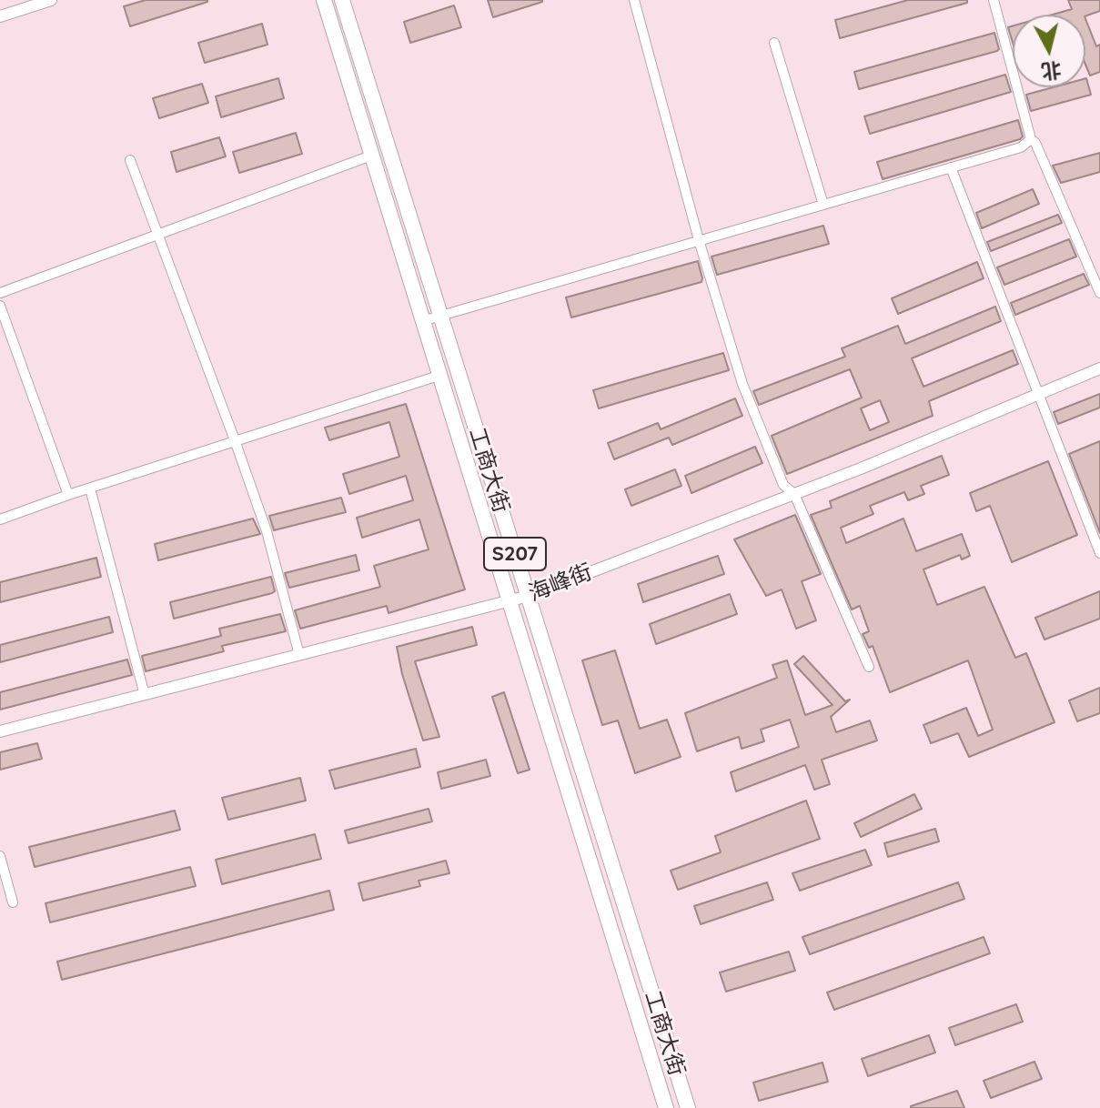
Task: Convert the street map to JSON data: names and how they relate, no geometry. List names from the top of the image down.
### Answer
{
  "streets": {
    "main road": ["工商大街", "S207"],
    "street": ["海峰街"]
  },
  "crossings": [
    ["工商大街", "海峰街"]
  ],
  "north": "bottom"
}
